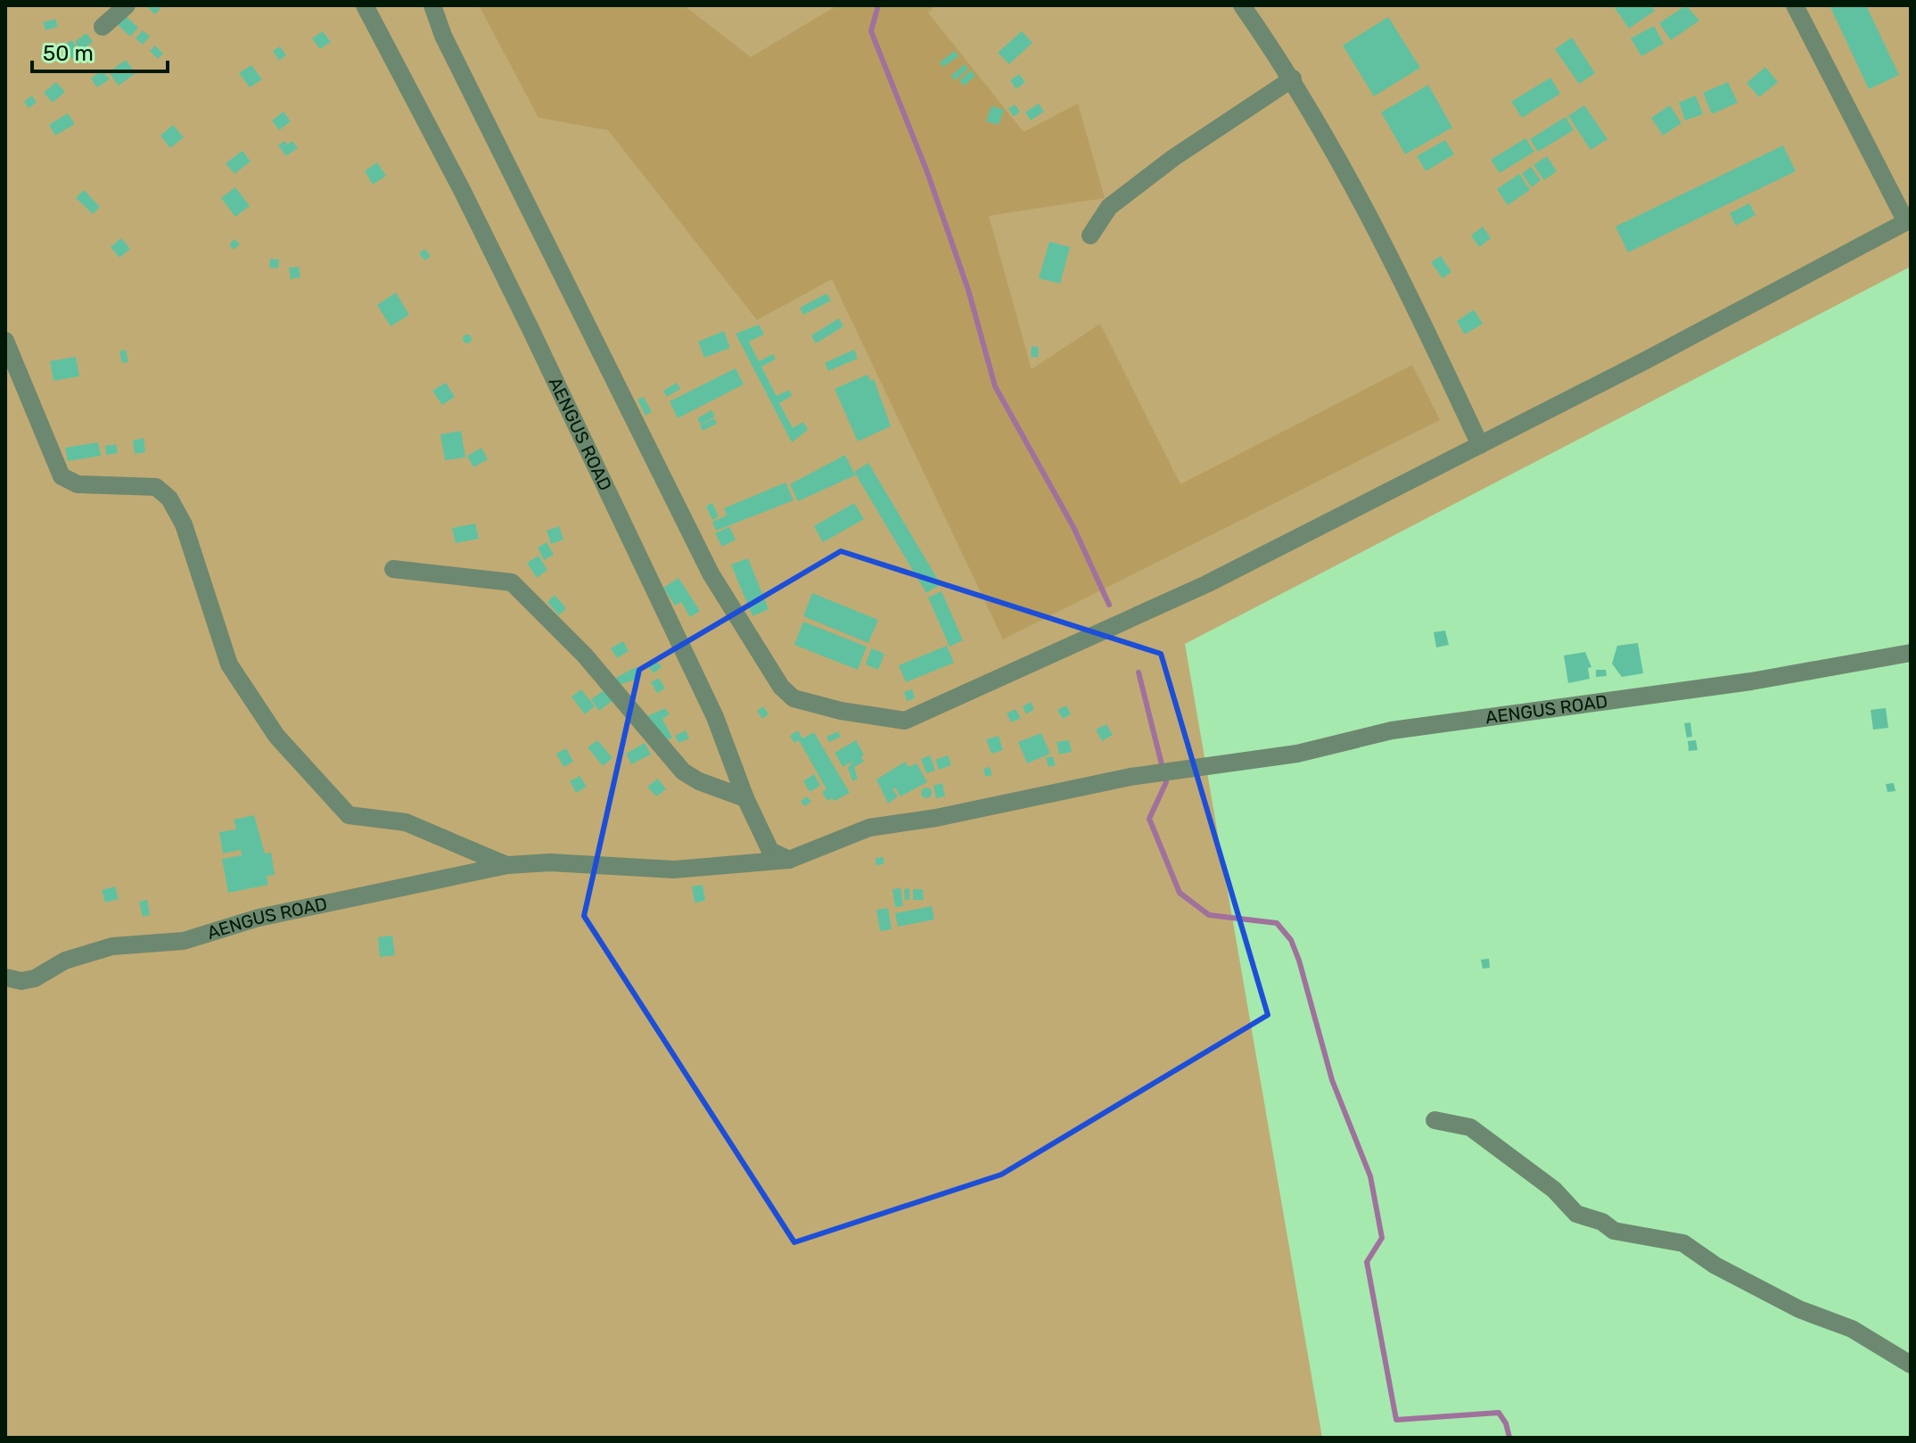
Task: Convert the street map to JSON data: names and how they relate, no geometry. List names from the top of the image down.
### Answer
{
  "streets": {
    "street": ["AENGUS ROAD"]
  },
  "scale_bar": "50 m"
}
